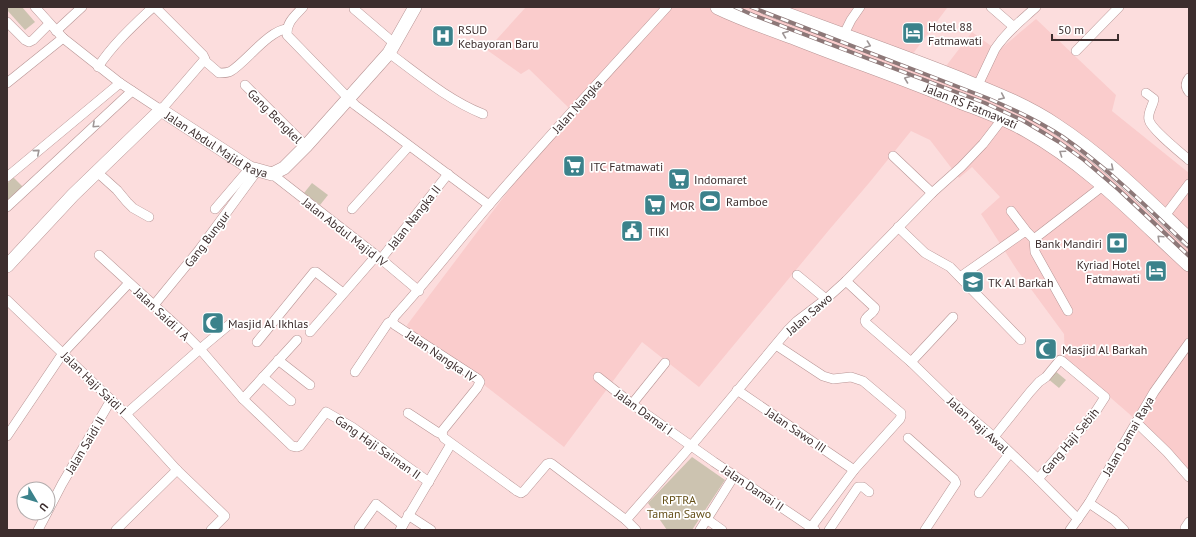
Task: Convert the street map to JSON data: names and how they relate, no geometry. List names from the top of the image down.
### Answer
{
  "streets": {
    "main road": ["Jalan RS Fatmawati"],
    "street": [
      "Jalan Nangka",
      "Gang Bengkel",
      "Jalan Abdul Majid Raya",
      "Jalan Nangka II",
      "Jalan Abdul Majid IV",
      "Gang Bungur",
      "Jalan Saidi I A",
      "Jalan Sawo",
      "Jalan Nangka IV",
      "Jalan Haji Saidi I",
      "Jalan Damai I",
      "Jalan Haji Awal",
      "Jalan Sawo III",
      "Jalan Damai Raya",
      "Gang Haji Sebih",
      "Jalan Saidi II",
      "Gang Haji Saiman II",
      "Jalan Damai II"
    ]
  },
  "crossings": [
    ["Jalan Nangka", "Jalan Abdul Majid IV"],
    ["Jalan Nangka", "Jalan Nangka IV"],
    ["Jalan RS Fatmawati", "Jalan Sawo"],
    ["Gang Bengkel", "Jalan Abdul Majid Raya"],
    ["Jalan Abdul Majid Raya", "Jalan Abdul Majid IV"],
    ["Jalan Abdul Majid Raya", "Gang Bungur"],
    ["Jalan Nangka II", "Jalan Abdul Majid IV"],
    ["Gang Bungur", "Jalan Saidi I A"],
    ["Jalan Saidi I A", "Jalan Haji Saidi I"],
    ["Jalan Saidi I A", "Gang Haji Saiman II"],
    ["Jalan Sawo", "Jalan Damai I"],
    ["Jalan Sawo", "Jalan Haji Awal"],
    ["Jalan Sawo", "Jalan Sawo III"],
    ["Jalan Sawo", "Jalan Damai II"],
    ["Jalan Haji Saidi I", "Jalan Saidi II"],
    ["Jalan Damai I", "Jalan Damai II"],
    ["Jalan Haji Awal", "Jalan Damai Raya"],
    ["Jalan Haji Awal", "Gang Haji Sebih"]
  ],
  "parks": ["RPTRA Taman Sawo"],
  "places": {
    "hotel": ["Hotel 88 Fatmawati", "Kyriad Hotel Fatmawati"],
    "hospital": ["RSUD Kebayoran Baru"],
    "supermarket": ["ITC Fatmawati", "Indomaret", "MOR"],
    "sports": ["Ramboe"],
    "public building": ["TIKI"],
    "bank": ["Bank Mandiri"],
    "school or university": ["TK Al Barkah"],
    "mosque": ["Masjid Al Ikhlas", "Masjid Al Barkah"]
  },
  "scale_bar": "50 m",
  "north": "bottom right"
}
